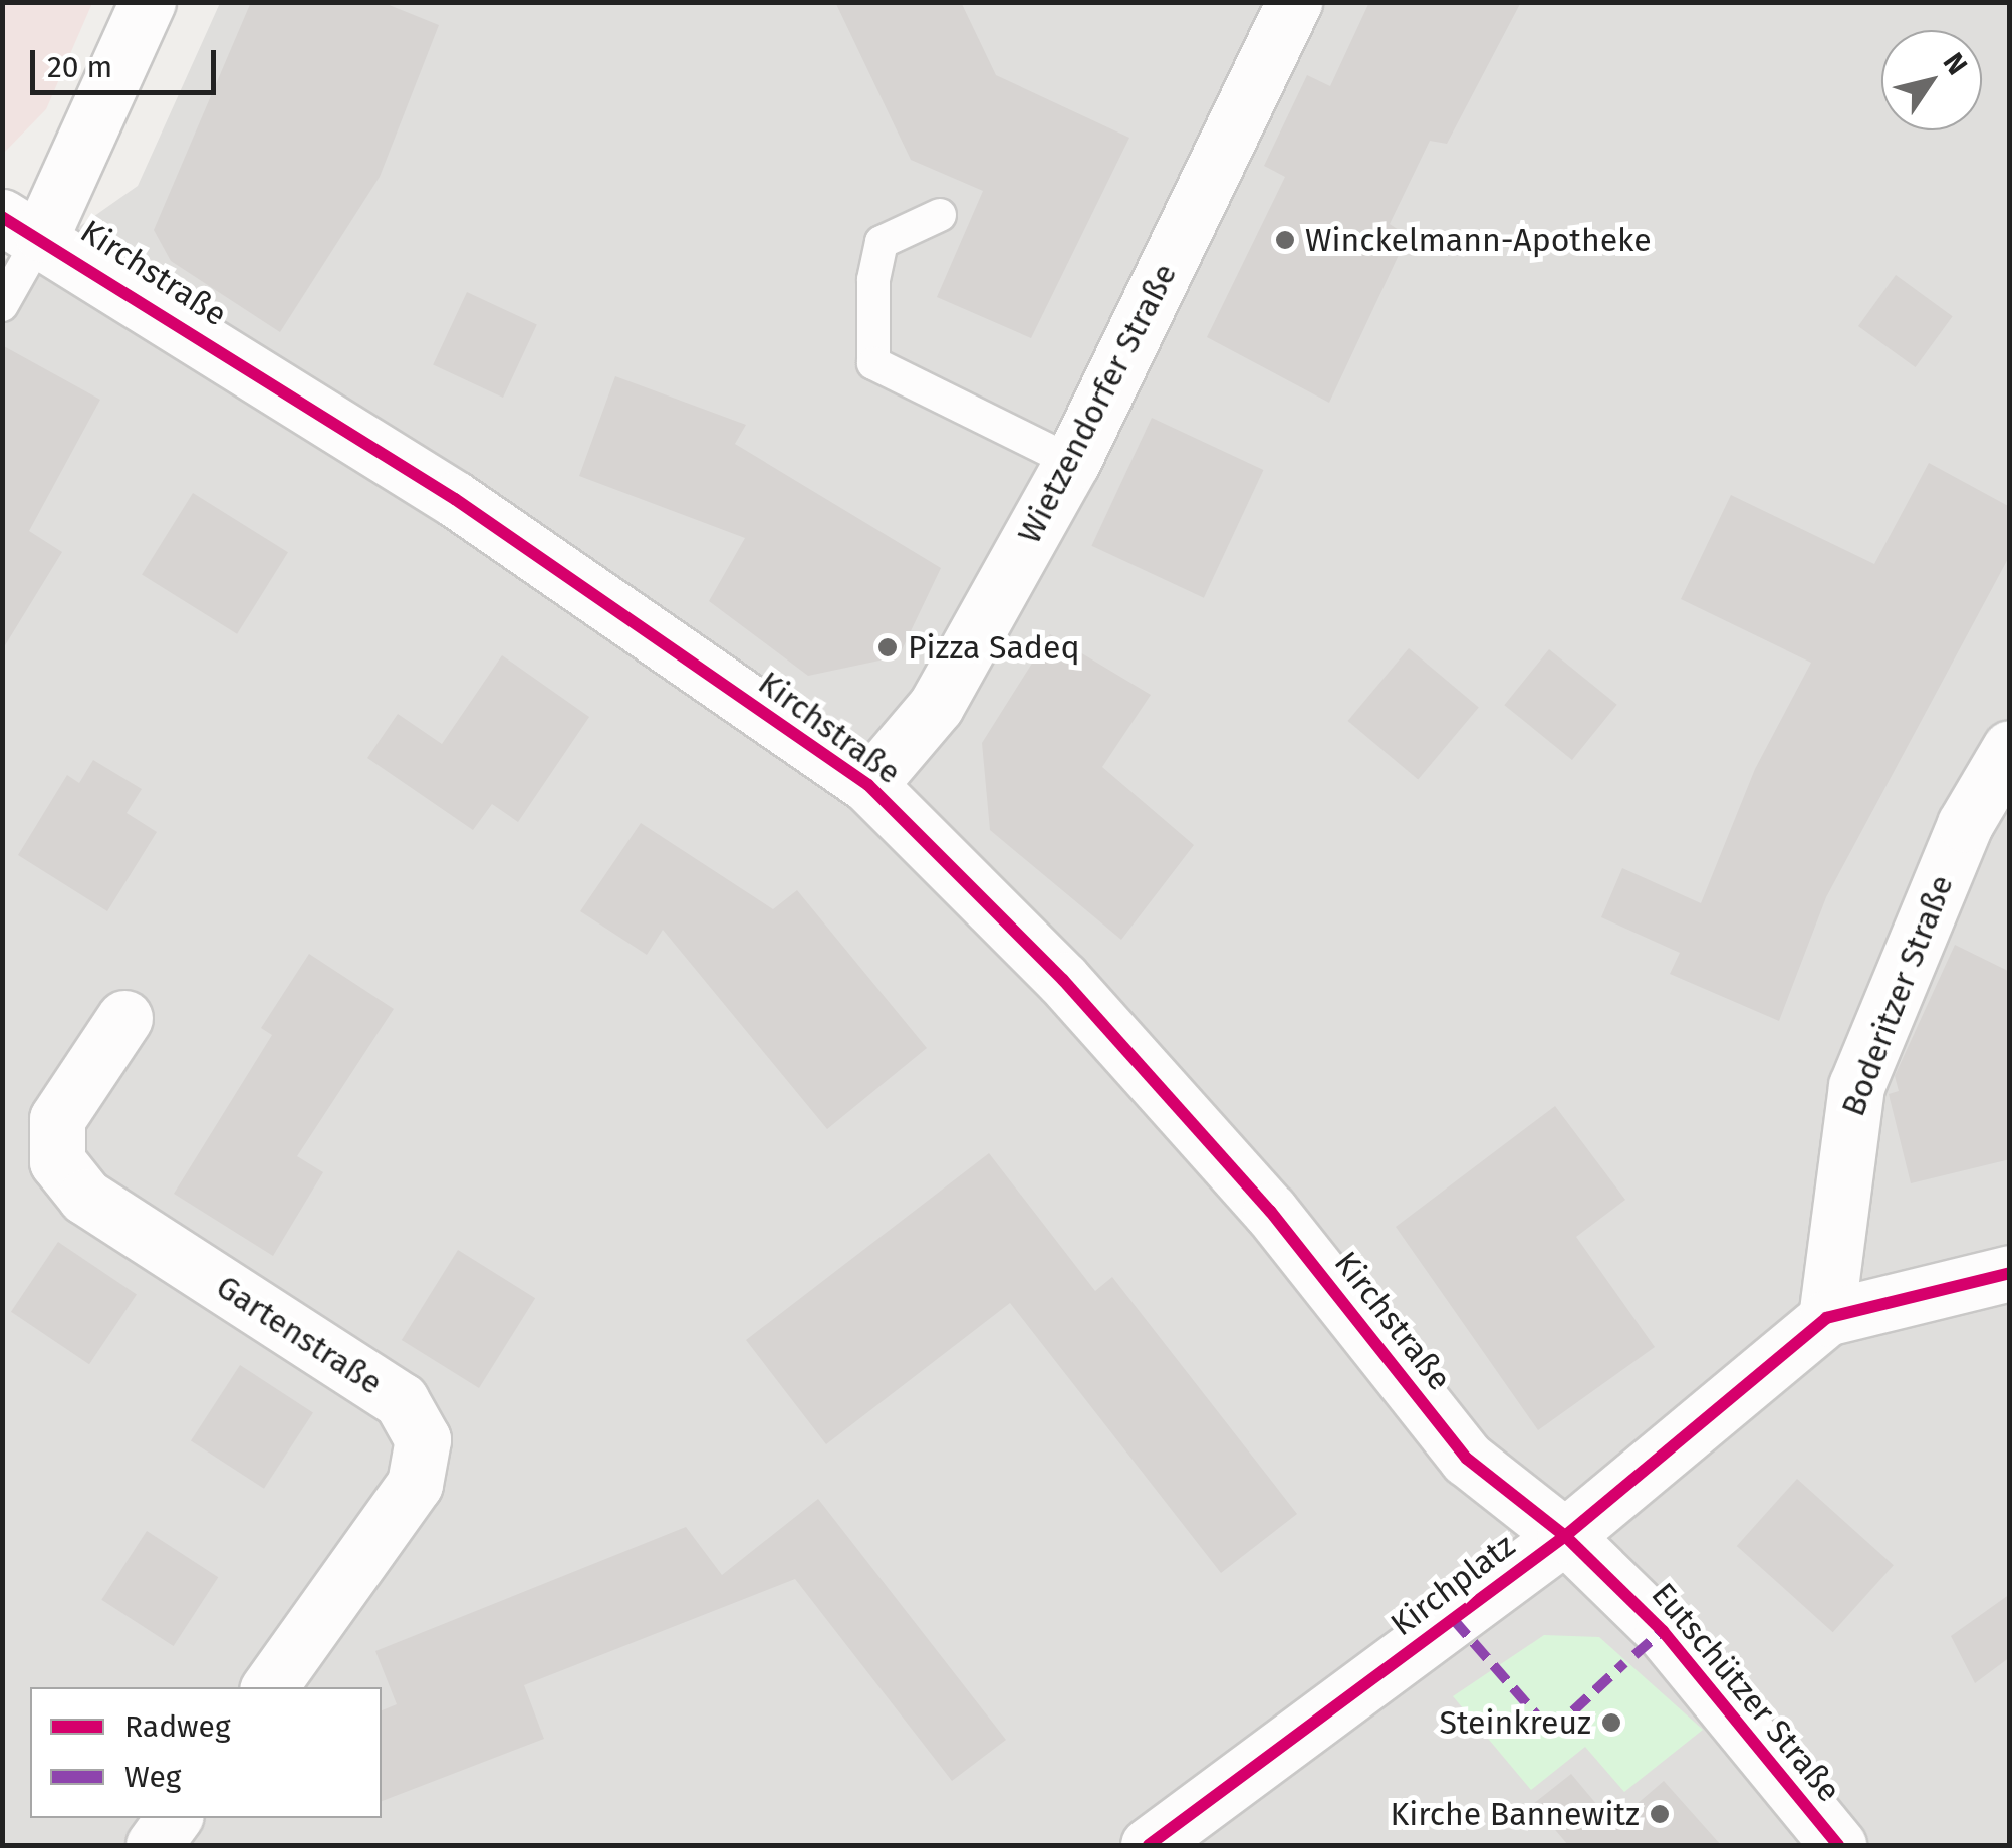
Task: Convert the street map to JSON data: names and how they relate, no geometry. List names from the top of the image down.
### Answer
{
  "streets": {
    "street": [
      "Kirchstraße",
      "Wietzendorfer Straße",
      "Boderitzer Straße",
      "Gartenstraße",
      "Kirchplatz",
      "Eutschützer Straße"
    ]
  },
  "crossings": [
    ["Kirchstraße", "Wietzendorfer Straße"],
    ["Kirchstraße", "Kirchplatz"],
    ["Kirchstraße", "Eutschützer Straße"],
    ["Boderitzer Straße", "Kirchplatz"],
    ["Kirchplatz", "Eutschützer Straße"]
  ],
  "places": [
    "Winckelmann-Apotheke",
    "Pizza Sadeq",
    "Steinkreuz",
    "Kirche Bannewitz"
  ],
  "legend": ["Radweg", "Weg"],
  "scale_bar": "20 m",
  "north": "top right"
}
